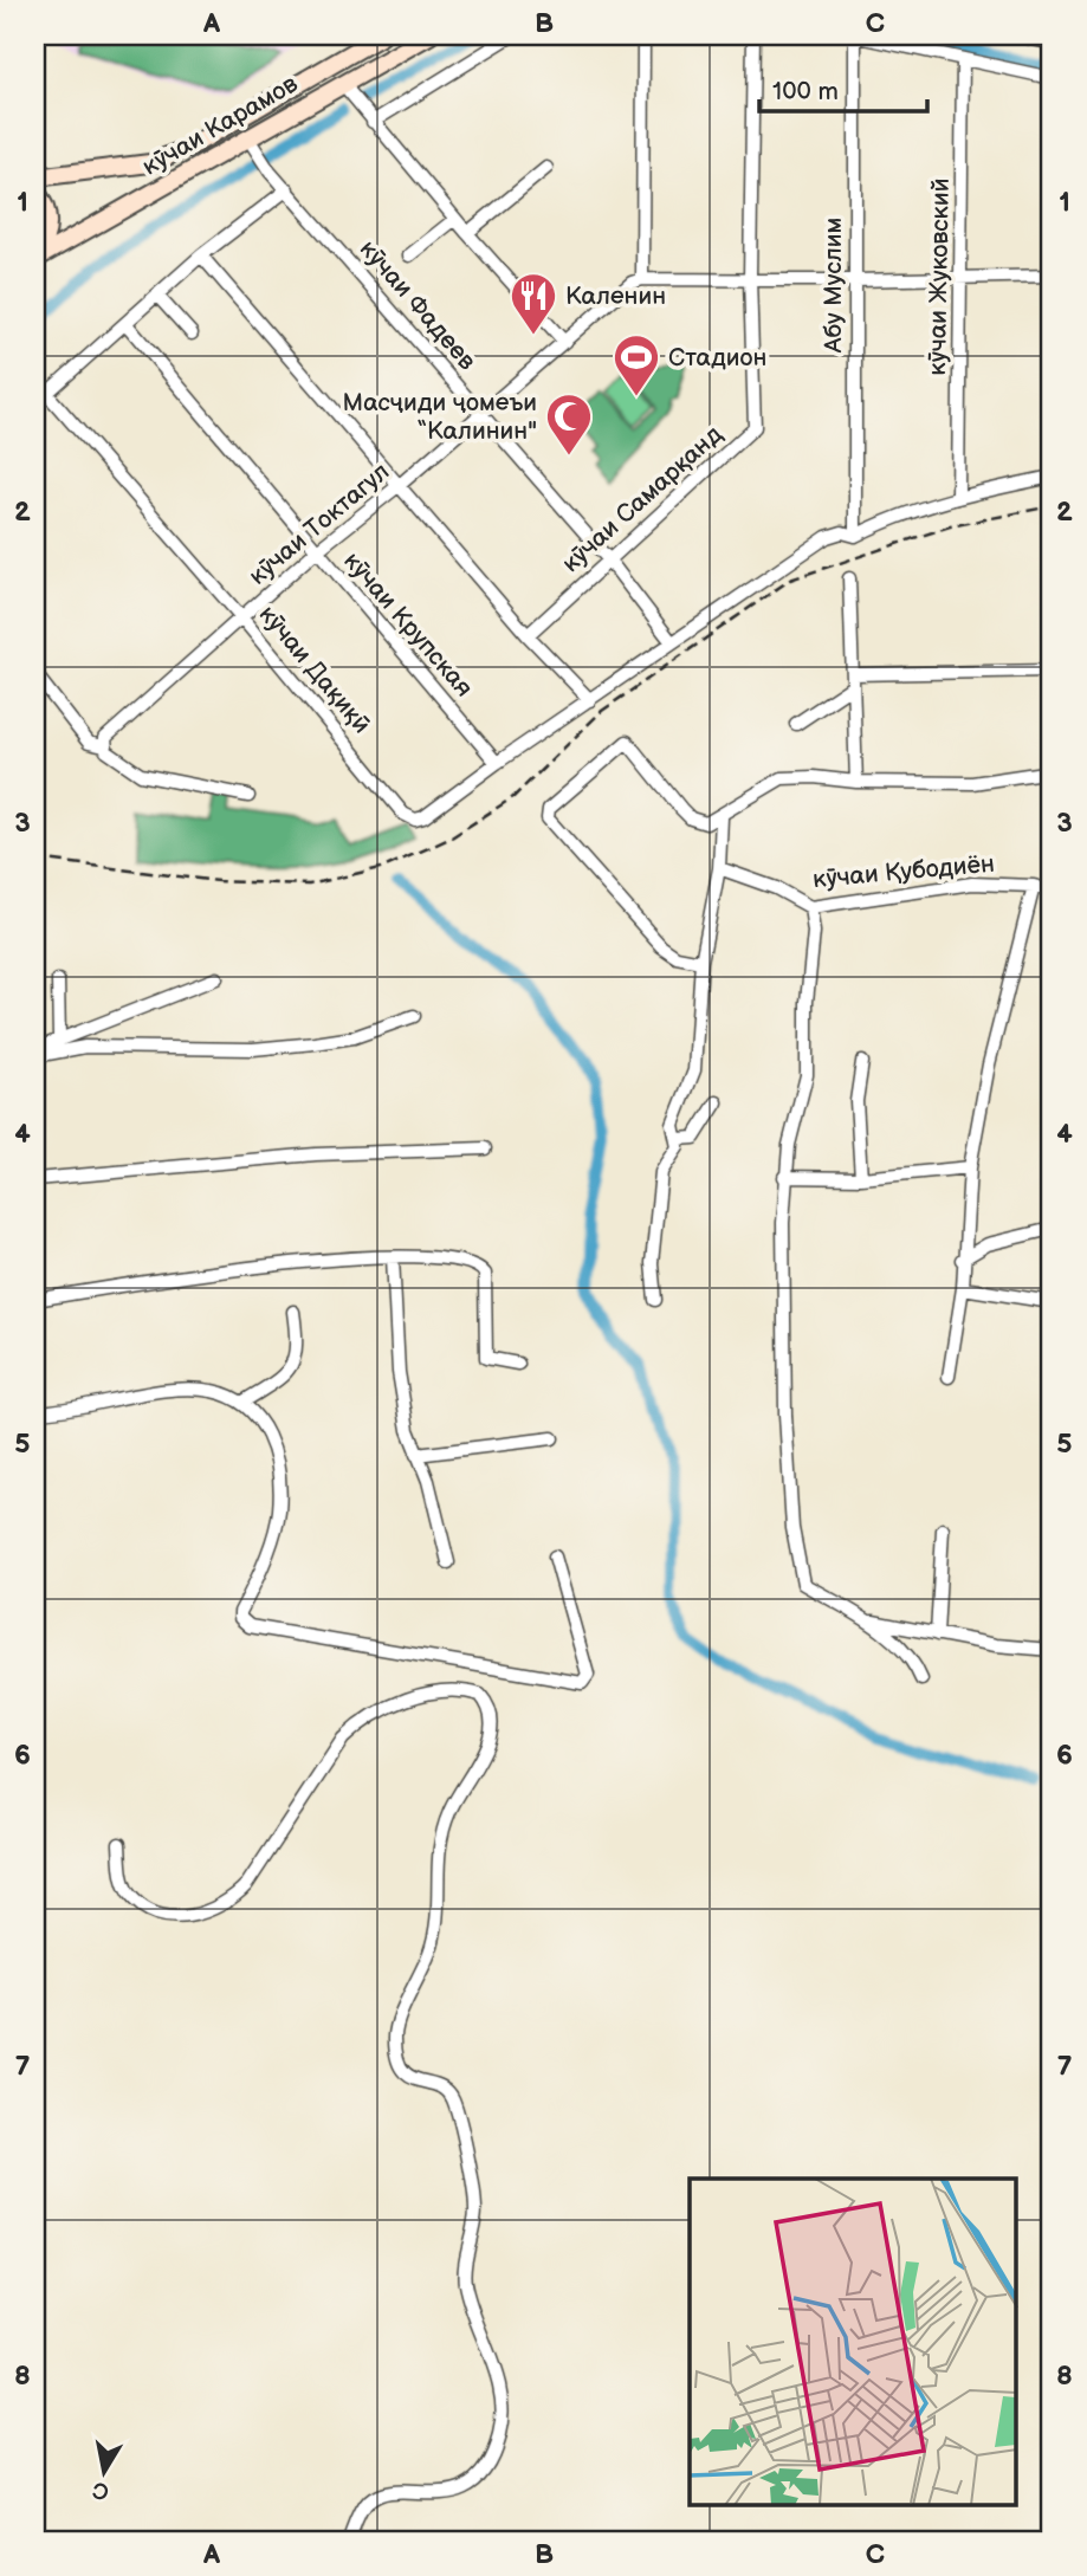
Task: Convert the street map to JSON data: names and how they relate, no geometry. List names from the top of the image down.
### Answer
{
  "streets": {
    "main road": ["кӯчаи Карамов"],
    "street": [
      "кӯчаи Жуковский",
      "Абу Муслим",
      "кӯчаи Фадеев",
      "кӯчаи Самарқанд",
      "кӯчаи Токтагул",
      "кӯчаи Крупская",
      "кӯчаи Дақиқӣ",
      "кӯчаи Қубодиён"
    ]
  },
  "crossings": [
    ["кӯчаи Карамов", "кӯчаи Фадеев"],
    ["кӯчаи Фадеев", "кӯчаи Самарқанд"],
    ["кӯчаи Фадеев", "кӯчаи Токтагул"],
    ["кӯчаи Токтагул", "кӯчаи Крупская"],
    ["кӯчаи Токтагул", "кӯчаи Дақиқӣ"],
    ["кӯчаи Крупская", "кӯчаи Дақиқӣ"]
  ],
  "places": {
    "restaurant": ["Каленин"],
    "sports": ["Стадион"],
    "mosque": ["Масҷиди ҷомеъи “Калинин\""]
  },
  "scale_bar": "100 m",
  "north": "bottom",
  "grid": {
    "columns": ["A", "B", "C"],
    "rows": [
      "1",
      "2",
      "3",
      "4",
      "5",
      "6",
      "7",
      "8"
    ]
  }
}
